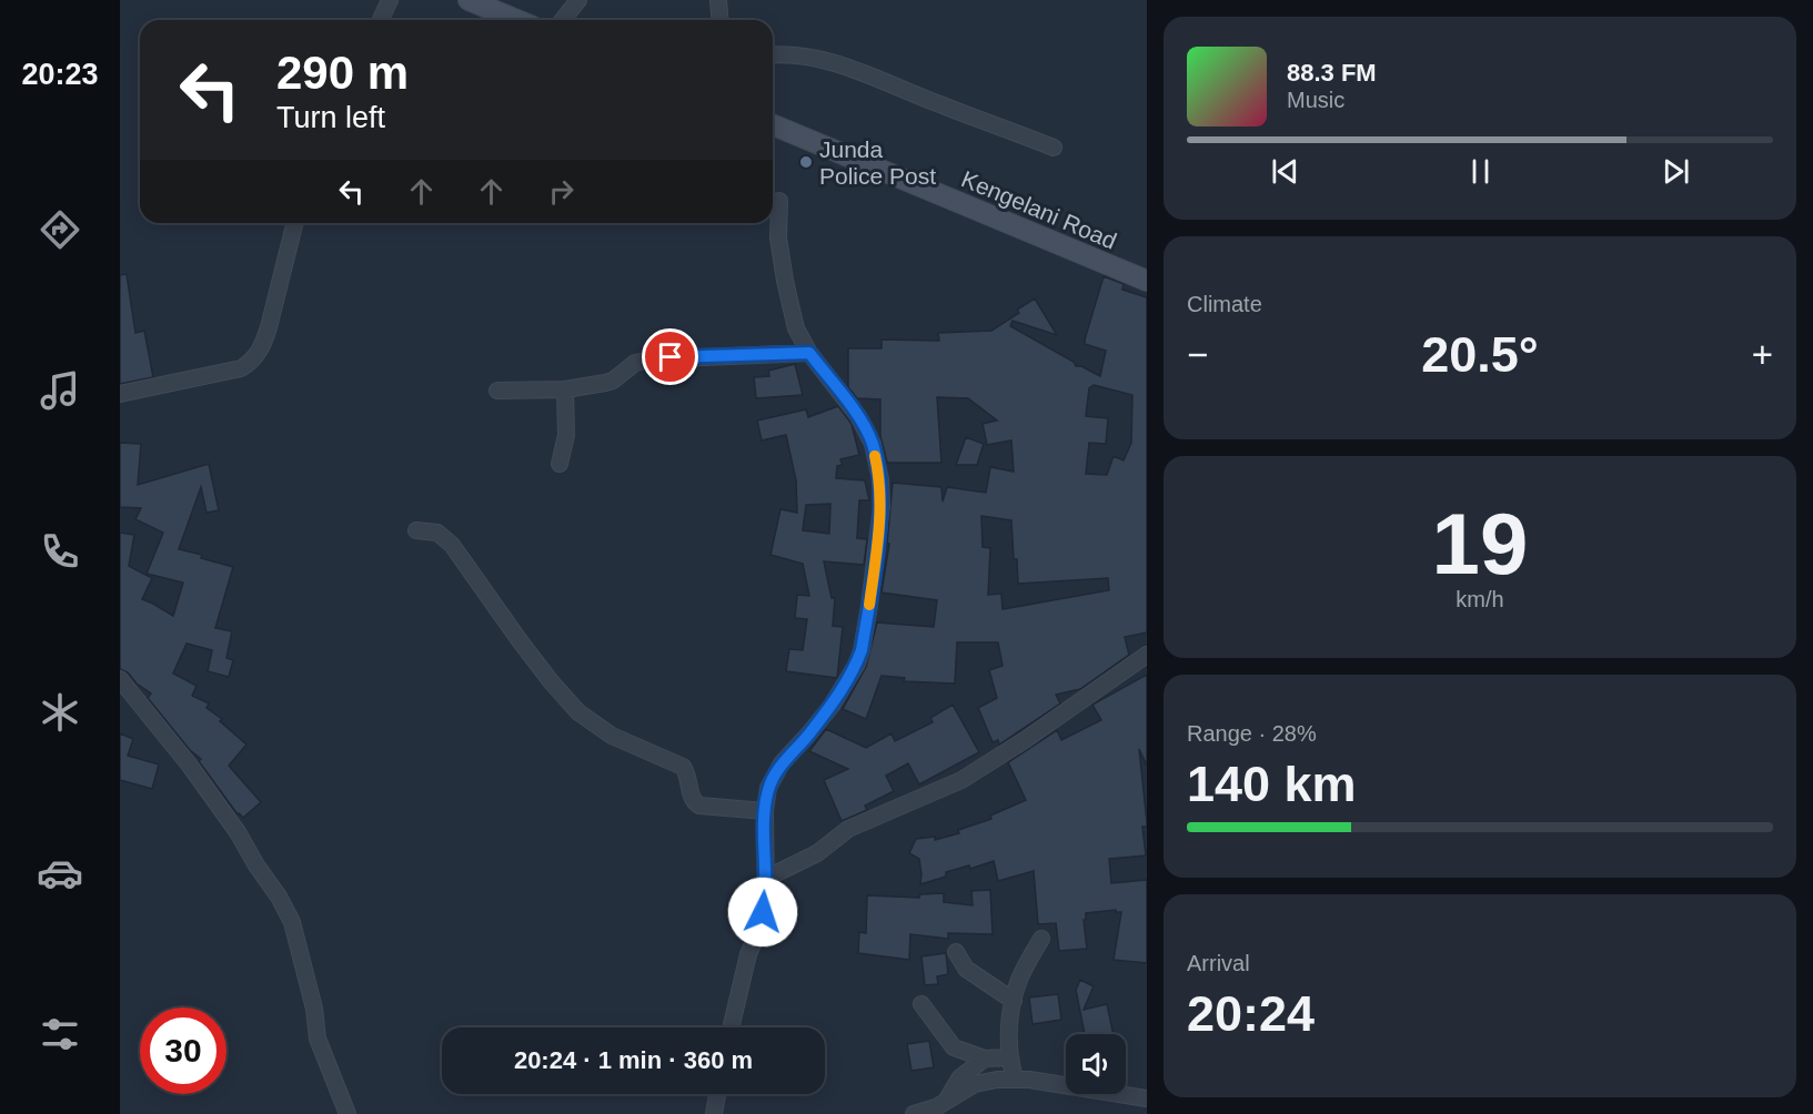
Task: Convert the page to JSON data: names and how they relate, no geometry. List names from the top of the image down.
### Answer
{
  "streets": {
    "main road": ["Kengelani Road"]
  },
  "places": ["Junda Police Post"],
  "page": {
    "tabs": "20:23",
    "turn": ["290 m", "Turn left"],
    "song": ["88.3 FM", "Music"],
    "tile": [
      "Climate",
      ["19", "km/h"],
      ["Range · 28%", "140 km"],
      ["Arrival", "20:24"]
    ],
    "heat": ["−", "20.5°", "+"],
    "limit": "30",
    "trip": "20:24 · 1 min · 360 m"
  }
}
